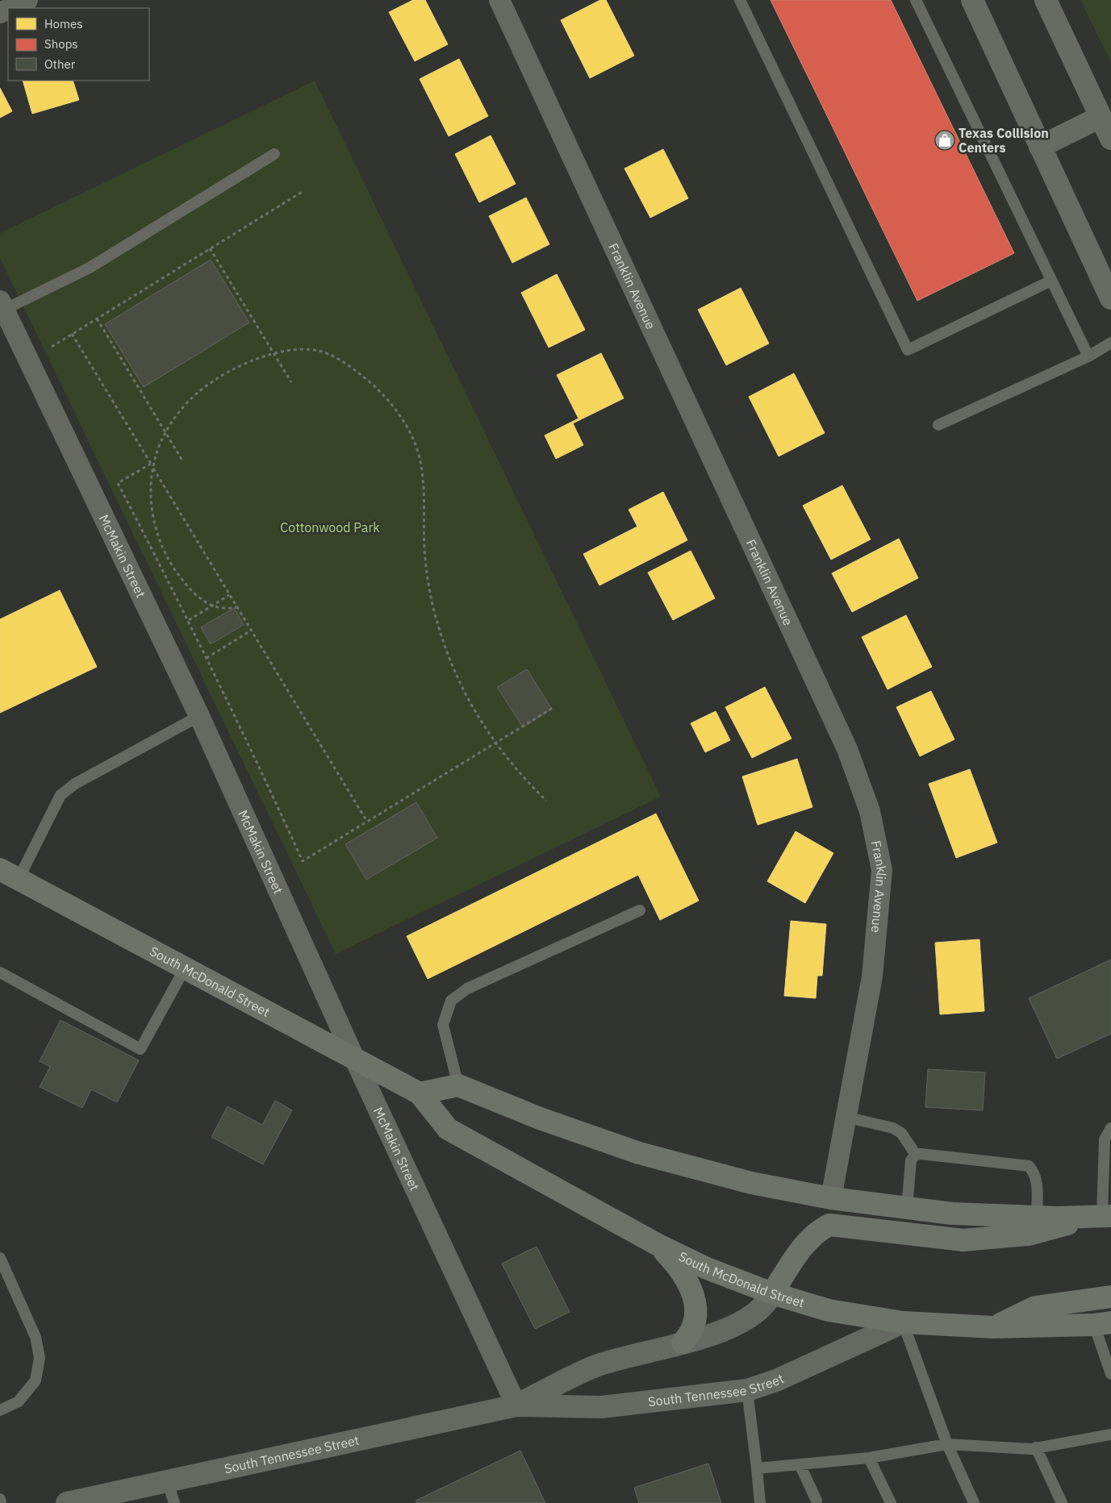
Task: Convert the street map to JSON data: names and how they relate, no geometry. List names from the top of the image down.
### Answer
{
  "streets": {
    "main road": ["South McDonald Street"],
    "street": ["Franklin Avenue", "McMakin Street", "South Tennessee Street"]
  },
  "crossings": [
    ["McMakin Street", "South McDonald Street"],
    ["McMakin Street", "South Tennessee Street"],
    ["South McDonald Street", "South Tennessee Street"]
  ],
  "parks": ["Cottonwood Park"],
  "places": {
    "shop": ["Texas Collision Centers"]
  },
  "legend": ["Homes", "Shops", "Other"]
}
